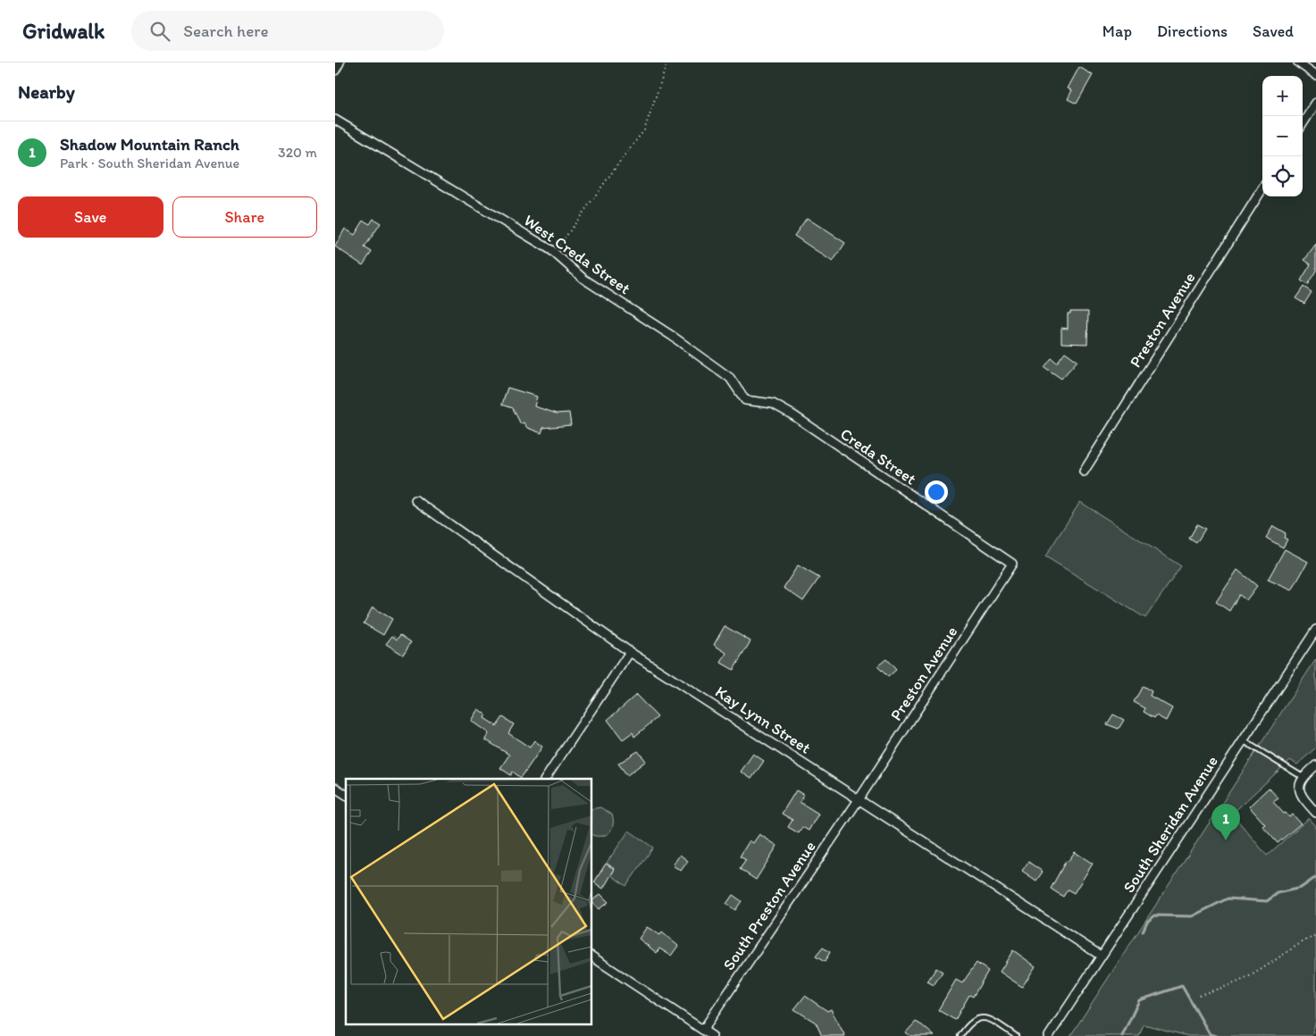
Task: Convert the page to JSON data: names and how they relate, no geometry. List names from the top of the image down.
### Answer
{
  "streets": {
    "street": [
      "West Creda Street",
      "Preston Avenue",
      "Creda Street",
      "Kay Lynn Street",
      "South Sheridan Avenue",
      "South Preston Avenue"
    ]
  },
  "crossings": [
    ["West Creda Street", "Creda Street"],
    ["Preston Avenue", "Creda Street"],
    ["Preston Avenue", "Kay Lynn Street"],
    ["Preston Avenue", "South Preston Avenue"],
    ["Kay Lynn Street", "South Sheridan Avenue"],
    ["Kay Lynn Street", "South Preston Avenue"]
  ],
  "page": {
    "header": "Gridwalk",
    "search": "Search here",
    "nav": ["Map", "Directions", "Saved"],
    "heading": "Nearby",
    "map_buttons": ["+", "−"],
    "list": [
      {
        "mark": "1",
        "name": "Shadow Mountain Ranch",
        "note": "Park · South Sheridan Avenue",
        "value": "320 m"
      }
    ],
    "buttons": ["Save", "Share"],
    "pins": "1"
  }
}
